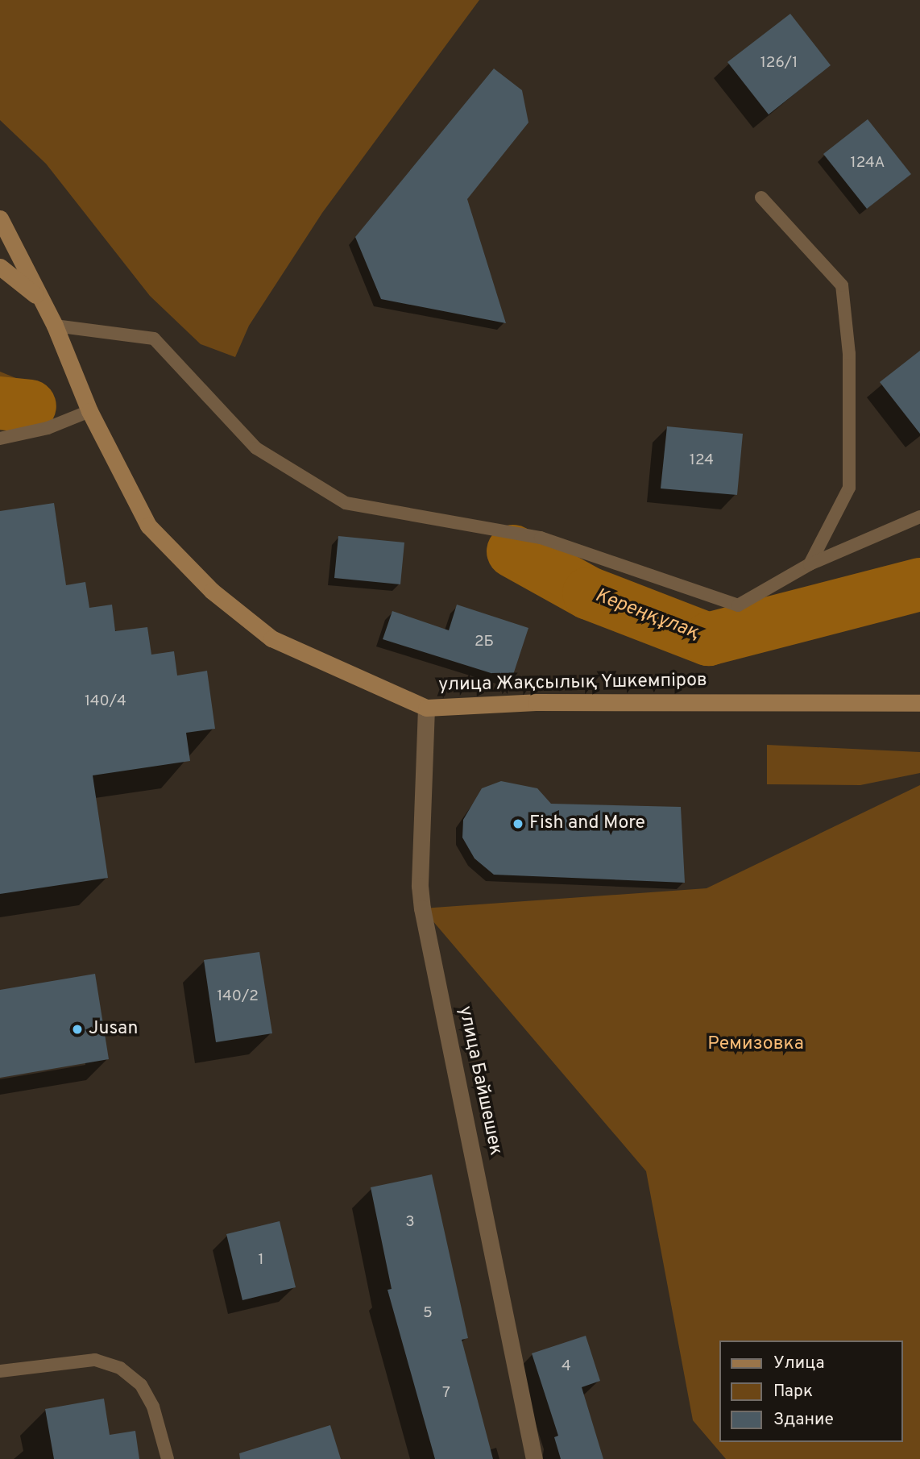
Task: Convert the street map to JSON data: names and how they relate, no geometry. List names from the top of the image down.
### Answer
{
  "streets": {
    "street": ["улица Жақсылық Үшкемпіров", "улица Байшешек"]
  },
  "crossings": [
    ["улица Жақсылық Үшкемпіров", "улица Байшешек"]
  ],
  "water": ["Кереңқұлақ"],
  "parks": ["Ремизовка"],
  "places": ["Fish and More", "Jusan"],
  "house_numbers": [
    "126/1",
    "124А",
    "124",
    "2Б",
    "140/4",
    "140/2",
    "3",
    "1",
    "5",
    "4",
    "7"
  ],
  "legend": ["Улица", "Парк", "Здание"]
}
